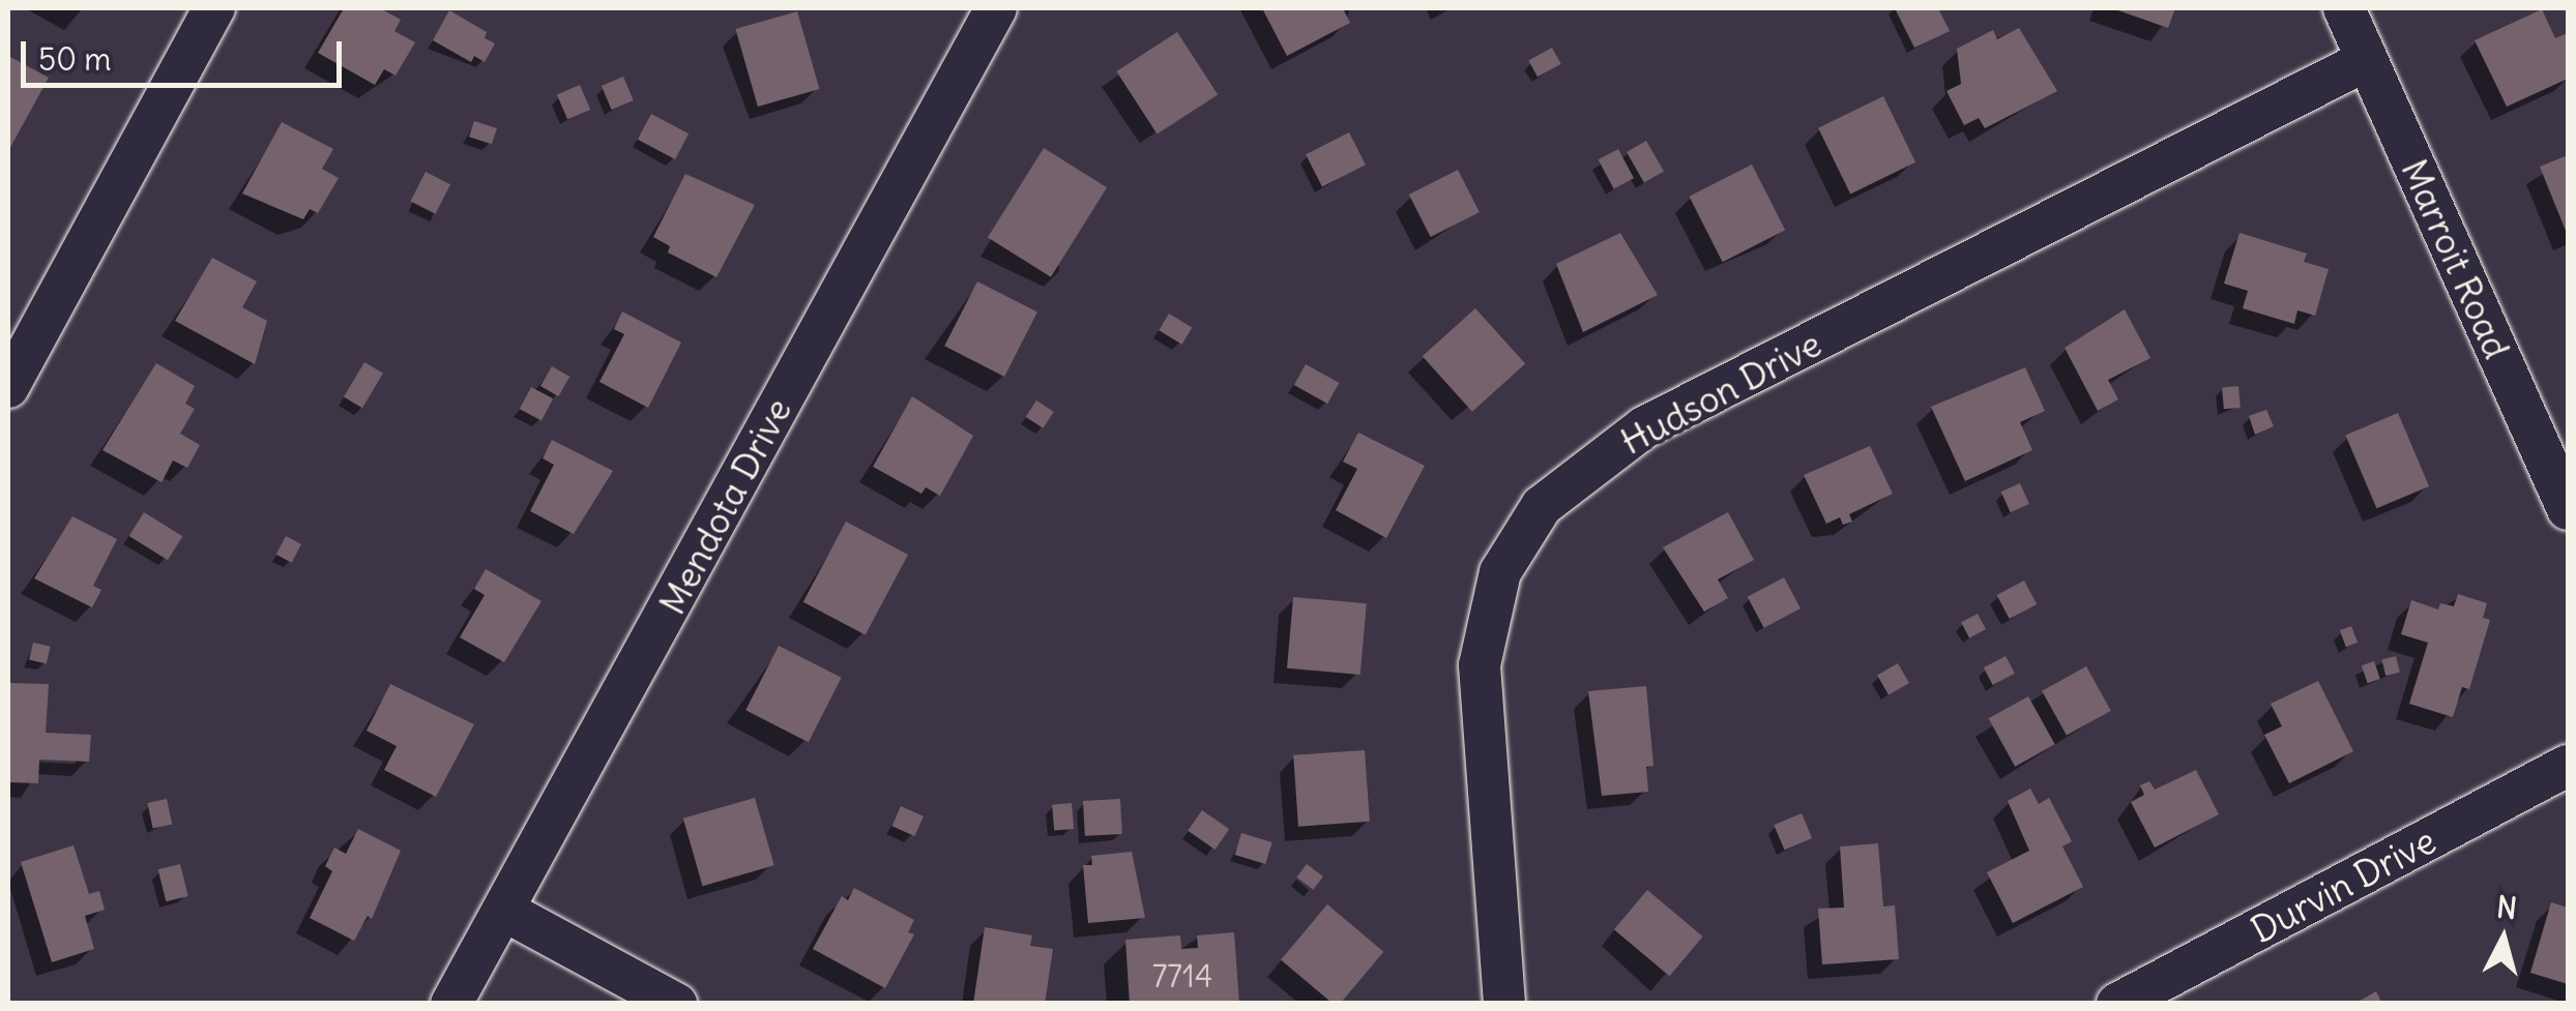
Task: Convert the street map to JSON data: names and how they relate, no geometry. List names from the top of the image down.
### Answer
{
  "streets": {
    "street": [
      "Marroit Road",
      "Hudson Drive",
      "Mendota Drive",
      "Durvin Drive"
    ]
  },
  "crossings": [
    ["Marroit Road", "Hudson Drive"]
  ],
  "house_numbers": ["7714"],
  "scale_bar": "50 m",
  "north": "top"
}
